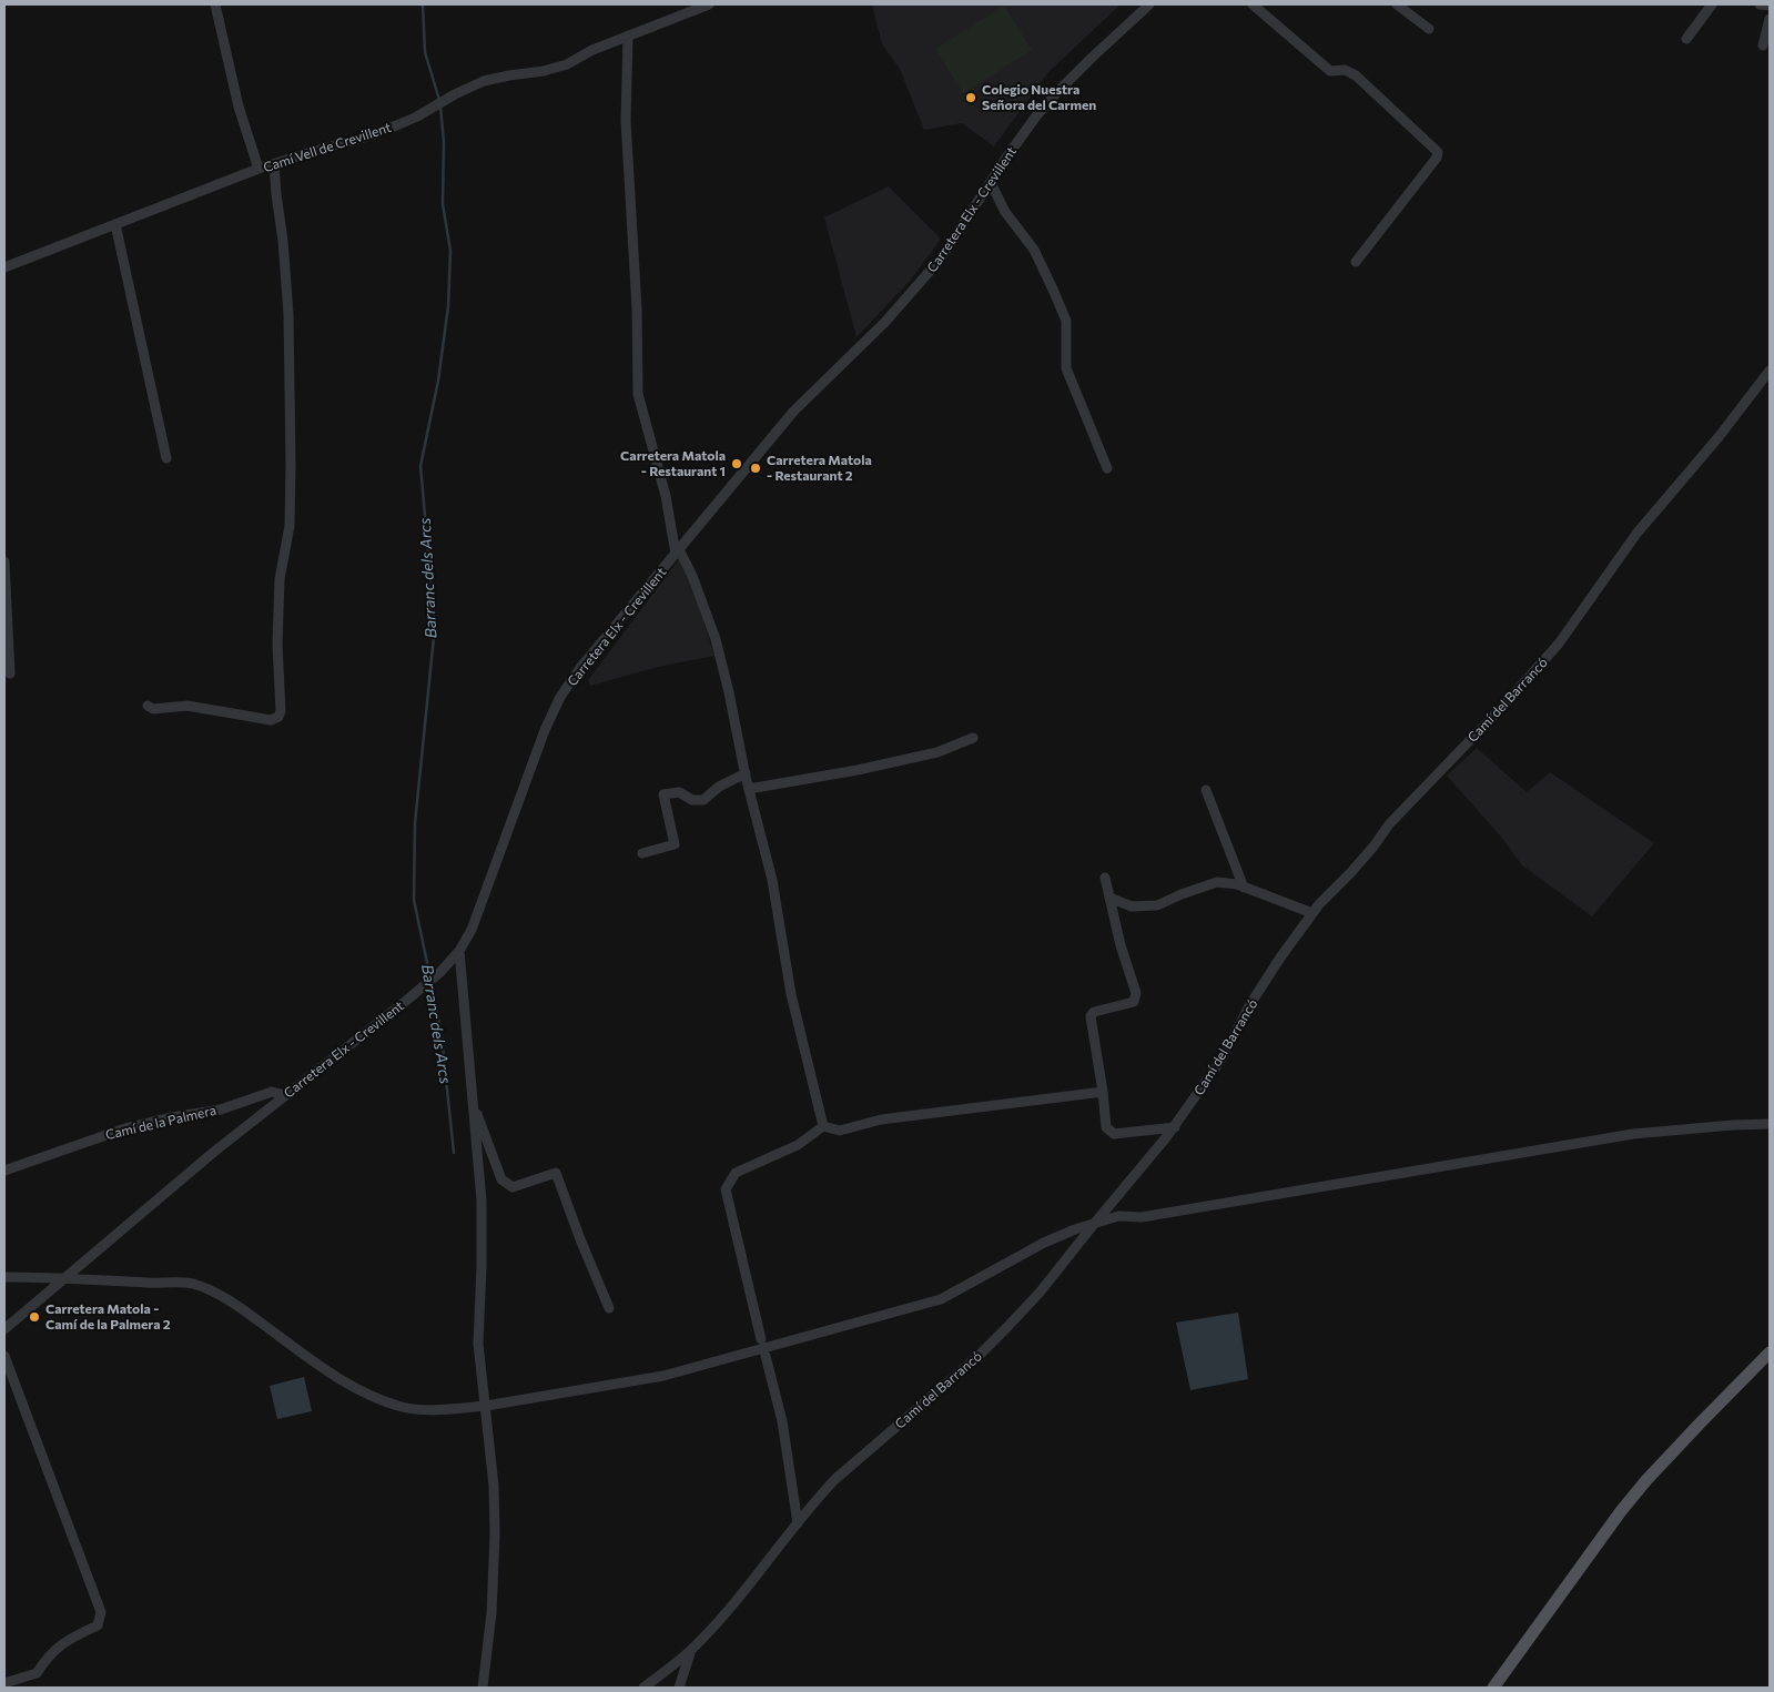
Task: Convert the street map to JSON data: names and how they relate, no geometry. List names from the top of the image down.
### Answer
{
  "streets": {
    "street": [
      "Camí Vell de Crevillent",
      "Carretera Elx - Crevillent",
      "Camí del Barrancó",
      "Camí de la Palmera"
    ]
  },
  "crossings": [
    ["Carretera Elx - Crevillent", "Camí de la Palmera"]
  ],
  "water": ["Barranc dels Arcs"],
  "places": [
    "Colegio Nuestra Señora del Carmen",
    "Carretera Matola - Restaurant 1",
    "Carretera Matola - Restaurant 2",
    "Carretera Matola - Camí de la Palmera 2"
  ]
}
